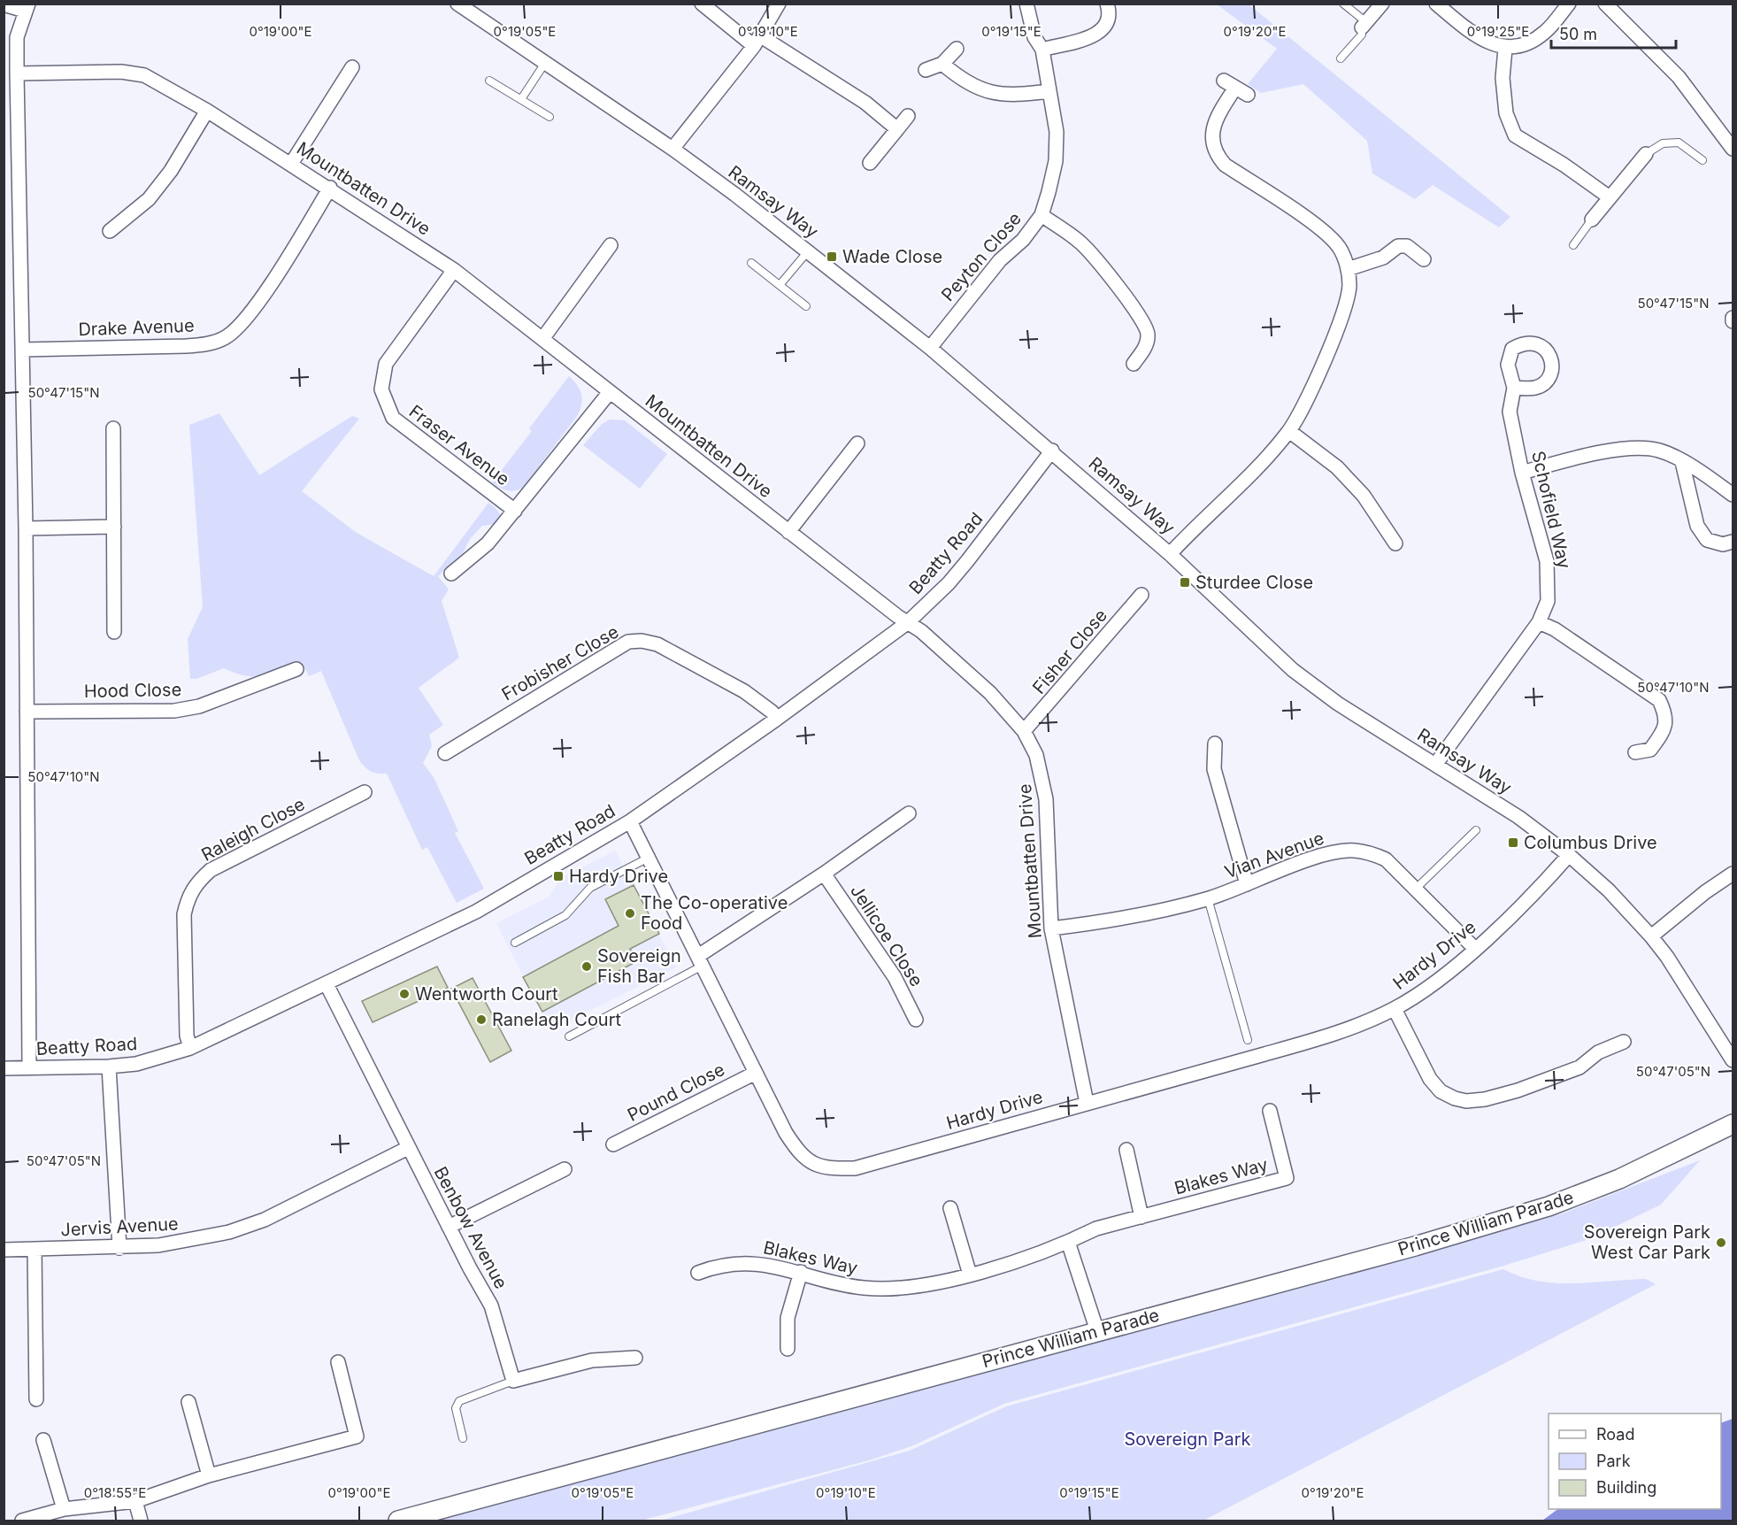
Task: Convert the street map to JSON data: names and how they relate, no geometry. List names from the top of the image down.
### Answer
{
  "streets": {
    "street": [
      "Mountbatten Drive",
      "Ramsay Way",
      "Peyton Close",
      "Drake Avenue",
      "Fraser Avenue",
      "Schofield Way",
      "Beatty Road",
      "Fisher Close",
      "Frobisher Close",
      "Hood Close",
      "Raleigh Close",
      "Vian Avenue",
      "Jellicoe Close",
      "Hardy Drive",
      "Pound Close",
      "Blakes Way",
      "Prince William Parade",
      "Jervis Avenue",
      "Benbow Avenue"
    ]
  },
  "crossings": [
    ["Mountbatten Drive", "Drake Avenue"],
    ["Mountbatten Drive", "Fraser Avenue"],
    ["Mountbatten Drive", "Beatty Road"],
    ["Mountbatten Drive", "Fisher Close"],
    ["Mountbatten Drive", "Vian Avenue"],
    ["Mountbatten Drive", "Hardy Drive"],
    ["Ramsay Way", "Peyton Close"],
    ["Ramsay Way", "Schofield Way"],
    ["Ramsay Way", "Beatty Road"],
    ["Ramsay Way", "Hardy Drive"],
    ["Beatty Road", "Frobisher Close"],
    ["Beatty Road", "Raleigh Close"],
    ["Beatty Road", "Hardy Drive"],
    ["Beatty Road", "Benbow Avenue"],
    ["Vian Avenue", "Hardy Drive"],
    ["Hardy Drive", "Pound Close"],
    ["Jervis Avenue", "Benbow Avenue"]
  ],
  "parks": ["Sovereign Park"],
  "places": {
    "transit": [
      "Wade Close",
      "Sturdee Close",
      "Columbus Drive",
      "Hardy Drive"
    ],
    "other": [
      "The Co-operative Food",
      "Sovereign Fish Bar",
      "Wentworth Court",
      "Ranelagh Court",
      "Sovereign Park West Car Park"
    ]
  },
  "legend": ["Road", "Park", "Building"],
  "scale_bar": "50 m",
  "coordinates": [
    "0°19'00\"E",
    "0°19'05\"E",
    "0°19'10\"E",
    "0°19'15\"E",
    "0°19'20\"E",
    "0°19'25\"E",
    "50°47'15\"N",
    "50°47'10\"N",
    "50°47'05\"N",
    "0°18'55\"E"
  ]
}
